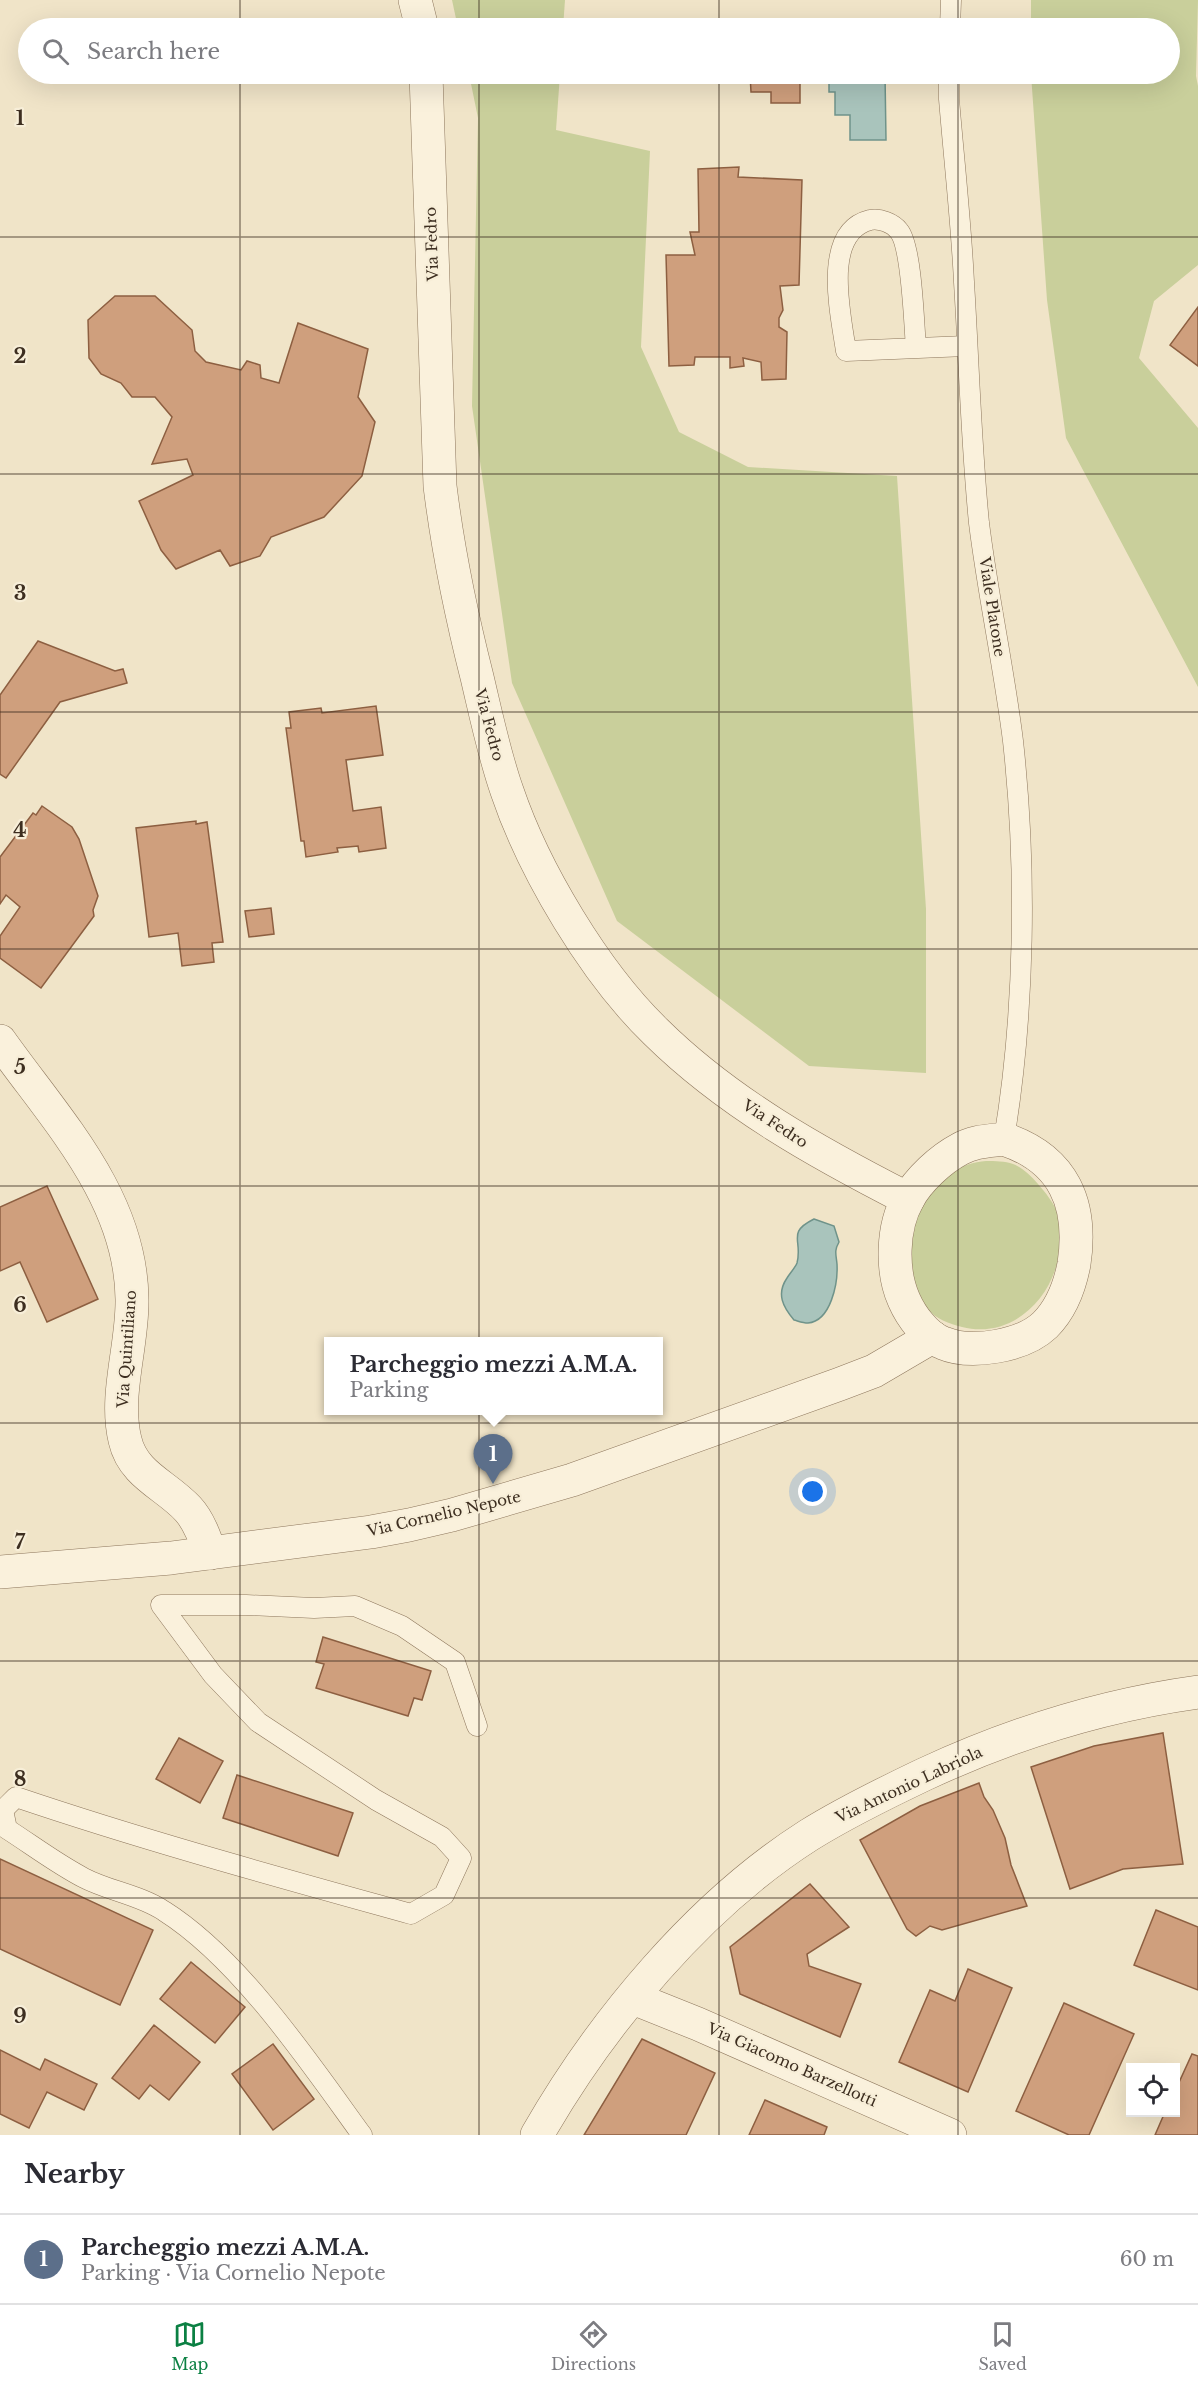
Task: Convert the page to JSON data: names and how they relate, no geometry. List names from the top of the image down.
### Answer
{
  "streets": {
    "street": [
      "Via Fedro",
      "Via Quintiliano",
      "Via Cornelio Nepote",
      "Via Antonio Labriola",
      "Via Giacomo Barzellotti"
    ],
    "lane": ["Viale Platone"]
  },
  "crossings": [
    ["Via Fedro", "Viale Platone"],
    ["Via Fedro", "Via Cornelio Nepote"],
    ["Viale Platone", "Via Cornelio Nepote"],
    ["Via Quintiliano", "Via Cornelio Nepote"],
    ["Via Antonio Labriola", "Via Giacomo Barzellotti"]
  ],
  "page": {
    "search": "Search here",
    "popup": ["Parcheggio mezzi A.M.A.", "Parking"],
    "pins": "1",
    "heading": "Nearby",
    "list": [
      {
        "mark": "1",
        "name": "Parcheggio mezzi A.M.A.",
        "note": "Parking · Via Cornelio Nepote",
        "value": "60 m"
      }
    ],
    "nav": ["Map", "Directions", "Saved"]
  },
  "grid": {
    "rows": [
      "1",
      "2",
      "3",
      "4",
      "5",
      "6",
      "7",
      "8",
      "9"
    ]
  }
}
